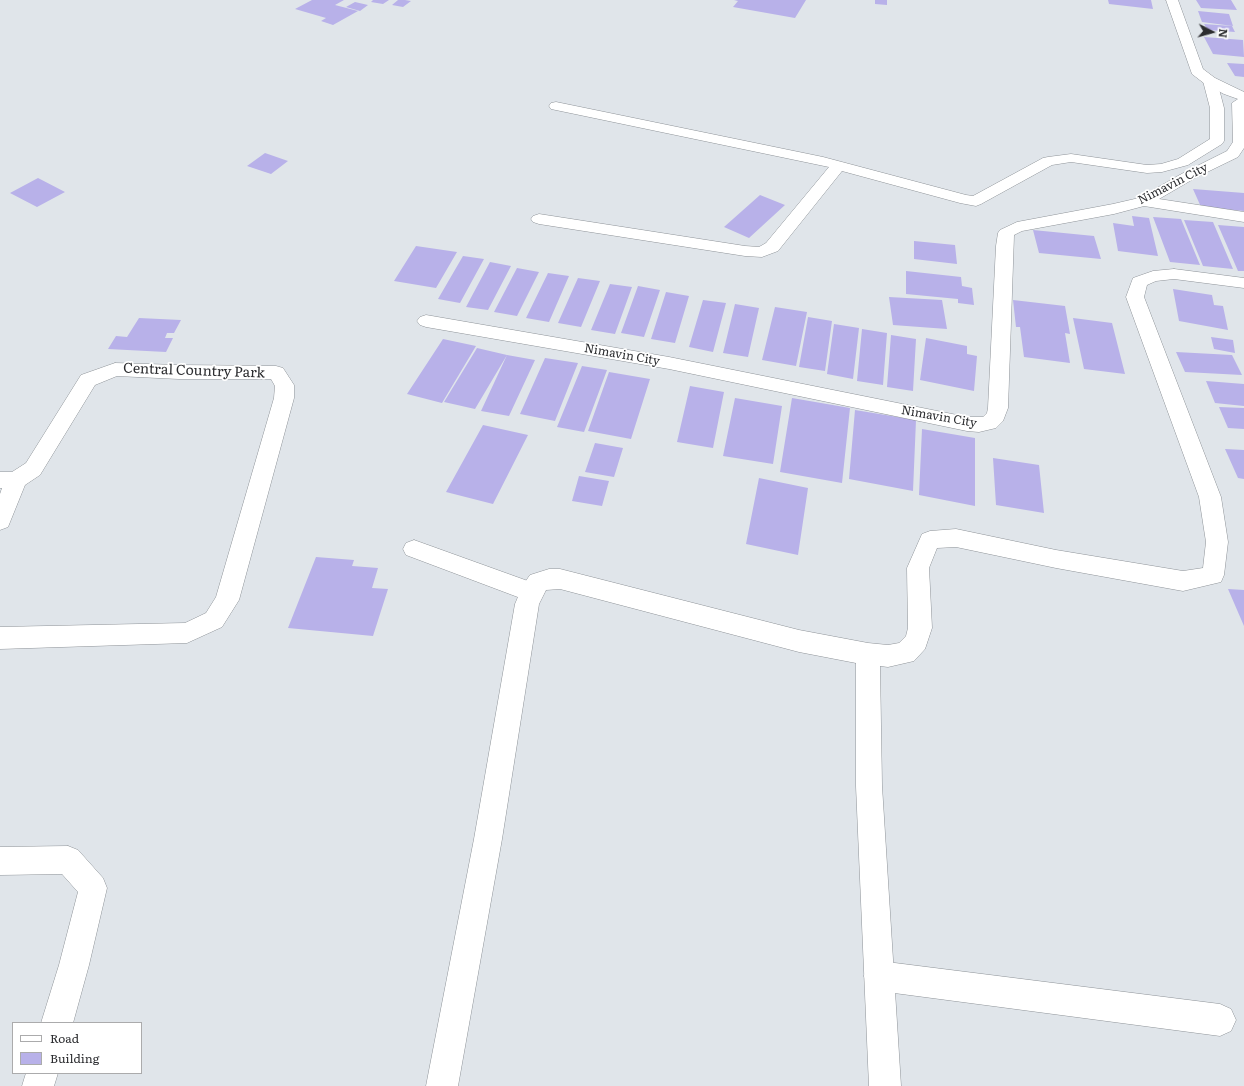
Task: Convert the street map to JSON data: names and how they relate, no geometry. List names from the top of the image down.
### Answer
{
  "streets": {
    "street": ["Nimavin City", "Central Country Park"]
  },
  "legend": ["Road", "Building"],
  "north": "right"
}
